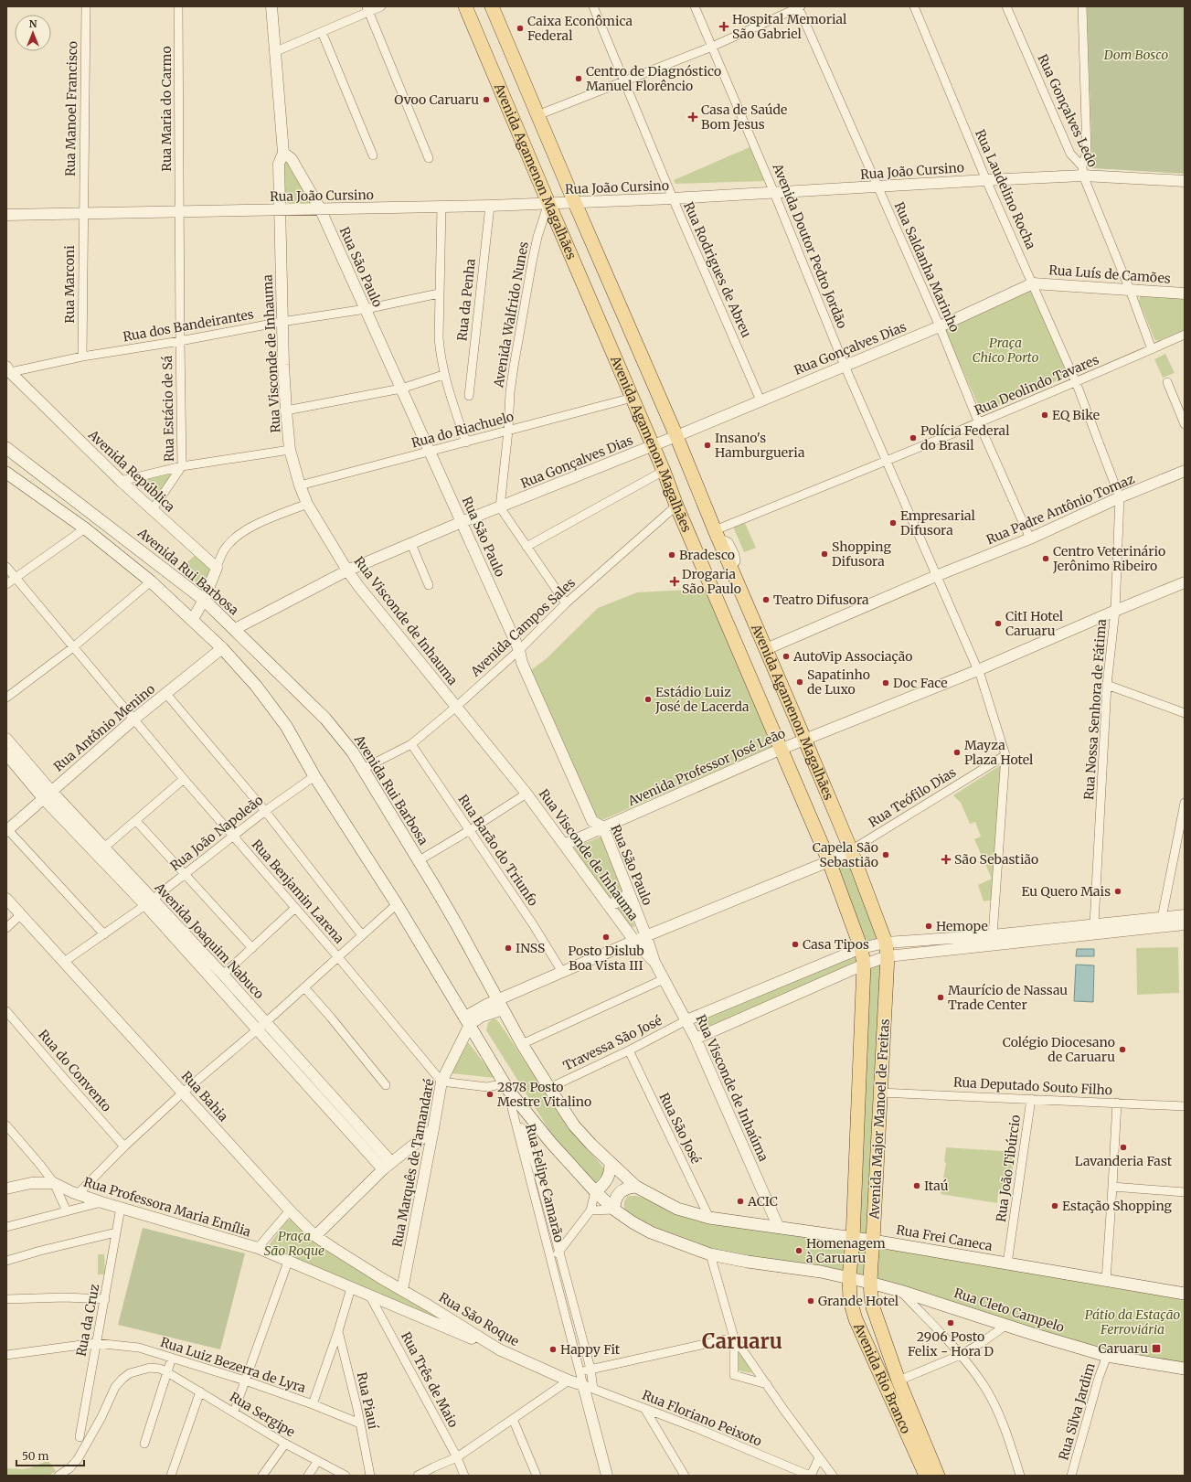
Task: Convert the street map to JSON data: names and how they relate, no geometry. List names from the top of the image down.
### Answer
{
  "streets": {
    "main road": [
      "Avenida Agamenon Magalhães",
      "Avenida Rui Barbosa",
      "Avenida Major Manoel de Freitas",
      "Rua Frei Caneca",
      "Rua Cleto Campelo",
      "Avenida Rio Branco"
    ],
    "street": [
      "Rua Manoel Francisco",
      "Rua Maria do Carmo",
      "Rua Gonçalves Ledo",
      "Rua João Cursino",
      "Rua Laudelino Rocha",
      "Avenida Doutor Pedro Jordão",
      "Rua São Paulo",
      "Rua Saldanha Marinho",
      "Rua Rodrigues de Abreu",
      "Rua Luís de Camões",
      "Rua Marconi",
      "Rua da Penha",
      "Avenida Walfrido Nunes",
      "Rua dos Bandeirantes",
      "Rua Gonçalves Dias",
      "Rua Visconde de Inhauma",
      "Rua Deolindo Tavares",
      "Rua Estácio de Sá",
      "Rua do Riachuelo",
      "Avenida República",
      "Rua Padre Antônio Tomaz",
      "Avenida Campos Sales",
      "Rua Nossa Senhora de Fátima",
      "Rua Antônio Menino",
      "Avenida Professor José Leão",
      "Rua Teófilo Dias",
      "Rua João Napoleão",
      "Rua Barão do Triunfo",
      "Rua Benjamin Larena",
      "Avenida Joaquim Nabuco",
      "Travessa São José",
      "Rua do Convento",
      "Rua Deputado Souto Filho",
      "Rua Visconde de Inhaúma",
      "Rua Bahia",
      "Rua São José",
      "Rua Marquês de Tamandaré",
      "Rua João Tibúrcio",
      "Rua Felipe Camarão",
      "Rua Professora Maria Emília",
      "Rua São Roque",
      "Rua da Cruz",
      "Rua Luiz Bezerra de Lyra",
      "Rua Três de Maio",
      "Rua Piauí",
      "Rua Silva Jardim",
      "Rua Sergipe",
      "Rua Floriano Peixoto"
    ]
  },
  "crossings": [
    ["Rua Manoel Francisco", "Rua João Cursino"],
    ["Rua Manoel Francisco", "Rua Marconi"],
    ["Rua Maria do Carmo", "Rua João Cursino"],
    ["Rua Maria do Carmo", "Rua Estácio de Sá"],
    ["Rua Gonçalves Ledo", "Rua João Cursino"],
    ["Rua Gonçalves Ledo", "Rua Luís de Camões"],
    ["Rua Gonçalves Ledo", "Rua Deolindo Tavares"],
    ["Avenida Agamenon Magalhães", "Rua João Cursino"],
    ["Avenida Agamenon Magalhães", "Avenida Walfrido Nunes"],
    ["Avenida Agamenon Magalhães", "Rua Gonçalves Dias"],
    ["Avenida Agamenon Magalhães", "Rua Deolindo Tavares"],
    ["Avenida Agamenon Magalhães", "Rua do Riachuelo"],
    ["Avenida Agamenon Magalhães", "Rua Padre Antônio Tomaz"],
    ["Avenida Agamenon Magalhães", "Avenida Campos Sales"],
    ["Avenida Agamenon Magalhães", "Avenida Professor José Leão"],
    ["Avenida Agamenon Magalhães", "Rua Teófilo Dias"],
    ["Avenida Agamenon Magalhães", "Avenida Major Manoel de Freitas"],
    ["Rua João Cursino", "Rua Laudelino Rocha"],
    ["Rua João Cursino", "Avenida Doutor Pedro Jordão"],
    ["Rua João Cursino", "Rua São Paulo"],
    ["Rua João Cursino", "Rua Saldanha Marinho"],
    ["Rua João Cursino", "Rua Rodrigues de Abreu"],
    ["Rua João Cursino", "Rua Marconi"],
    ["Rua João Cursino", "Rua da Penha"],
    ["Rua João Cursino", "Avenida Walfrido Nunes"],
    ["Rua João Cursino", "Rua Visconde de Inhauma"],
    ["Rua João Cursino", "Rua Estácio de Sá"],
    ["Rua Laudelino Rocha", "Rua Luís de Camões"],
    ["Rua Laudelino Rocha", "Rua Gonçalves Dias"],
    ["Rua Laudelino Rocha", "Rua Deolindo Tavares"],
    ["Rua Laudelino Rocha", "Rua Padre Antônio Tomaz"],
    ["Rua Laudelino Rocha", "Rua Nossa Senhora de Fátima"],
    ["Avenida Doutor Pedro Jordão", "Rua Gonçalves Dias"],
    ["Avenida Doutor Pedro Jordão", "Rua Deolindo Tavares"],
    ["Avenida Doutor Pedro Jordão", "Rua Padre Antônio Tomaz"],
    ["Avenida Doutor Pedro Jordão", "Avenida Professor José Leão"],
    ["Avenida Doutor Pedro Jordão", "Rua Teófilo Dias"],
    ["Rua São Paulo", "Rua dos Bandeirantes"],
    ["Rua São Paulo", "Rua Gonçalves Dias"],
    ["Rua São Paulo", "Rua Visconde de Inhauma"],
    ["Rua São Paulo", "Rua do Riachuelo"],
    ["Rua São Paulo", "Avenida Campos Sales"],
    ["Rua São Paulo", "Avenida Professor José Leão"],
    ["Rua São Paulo", "Rua Visconde de Inhaúma"],
    ["Rua Saldanha Marinho", "Rua Gonçalves Dias"],
    ["Rua Saldanha Marinho", "Rua Deolindo Tavares"],
    ["Rua Saldanha Marinho", "Rua Padre Antônio Tomaz"],
    ["Rua Rodrigues de Abreu", "Rua Gonçalves Dias"],
    ["Rua Luís de Camões", "Rua Gonçalves Dias"],
    ["Rua Marconi", "Rua dos Bandeirantes"],
    ["Avenida Walfrido Nunes", "Rua Gonçalves Dias"],
    ["Avenida Walfrido Nunes", "Rua do Riachuelo"],
    ["Rua dos Bandeirantes", "Rua Visconde de Inhauma"],
    ["Rua dos Bandeirantes", "Rua Estácio de Sá"],
    ["Rua dos Bandeirantes", "Avenida República"],
    ["Rua Gonçalves Dias", "Rua Visconde de Inhauma"],
    ["Rua Gonçalves Dias", "Avenida Rui Barbosa"],
    ["Rua Visconde de Inhauma", "Rua do Riachuelo"],
    ["Rua Visconde de Inhauma", "Avenida Campos Sales"],
    ["Rua Visconde de Inhauma", "Avenida Professor José Leão"],
    ["Rua Visconde de Inhauma", "Rua Visconde de Inhaúma"],
    ["Rua Estácio de Sá", "Avenida República"],
    ["Rua Padre Antônio Tomaz", "Rua Nossa Senhora de Fátima"],
    ["Avenida Rui Barbosa", "Avenida Campos Sales"],
    ["Avenida Rui Barbosa", "Travessa São José"],
    ["Avenida Rui Barbosa", "Rua Frei Caneca"],
    ["Avenida Campos Sales", "Rua Barão do Triunfo"],
    ["Rua Nossa Senhora de Fátima", "Avenida Professor José Leão"],
    ["Rua Antônio Menino", "Rua Benjamin Larena"],
    ["Rua Antônio Menino", "Avenida Joaquim Nabuco"],
    ["Rua João Napoleão", "Rua Benjamin Larena"],
    ["Rua João Napoleão", "Avenida Joaquim Nabuco"],
    ["Rua João Napoleão", "Rua Bahia"],
    ["Rua Benjamin Larena", "Rua Marquês de Tamandaré"],
    ["Travessa São José", "Rua Visconde de Inhaúma"],
    ["Travessa São José", "Rua São José"],
    ["Rua Deputado Souto Filho", "Avenida Major Manoel de Freitas"],
    ["Rua Deputado Souto Filho", "Rua João Tibúrcio"],
    ["Rua Visconde de Inhaúma", "Rua Frei Caneca"],
    ["Rua Bahia", "Rua Marquês de Tamandaré"],
    ["Rua Bahia", "Rua São Roque"],
    ["Avenida Major Manoel de Freitas", "Rua Frei Caneca"],
    ["Avenida Major Manoel de Freitas", "Rua Cleto Campelo"],
    ["Avenida Major Manoel de Freitas", "Avenida Rio Branco"],
    ["Rua São José", "Rua Frei Caneca"],
    ["Rua Marquês de Tamandaré", "Rua São Roque"],
    ["Rua João Tibúrcio", "Rua Frei Caneca"],
    ["Rua Felipe Camarão", "Rua São Roque"],
    ["Rua Felipe Camarão", "Rua Floriano Peixoto"],
    ["Rua Professora Maria Emília", "Rua São Roque"],
    ["Rua Professora Maria Emília", "Rua da Cruz"],
    ["Rua Professora Maria Emília", "Rua Três de Maio"],
    ["Rua Cleto Campelo", "Avenida Rio Branco"],
    ["Rua Cleto Campelo", "Rua Silva Jardim"],
    ["Rua São Roque", "Rua Floriano Peixoto"],
    ["Rua da Cruz", "Rua Luiz Bezerra de Lyra"],
    ["Rua Luiz Bezerra de Lyra", "Rua Piauí"]
  ],
  "districts": ["Caruaru"],
  "parks": [
    "Dom Bosco",
    "Praça Chico Porto",
    "Praça São Roque",
    "Pátio da Estação Ferroviária"
  ],
  "places": {
    "health": [
      "Hospital Memorial São Gabriel",
      "Casa de Saúde Bom Jesus",
      "Drogaria São Paulo",
      "São Sebastião"
    ],
    "other": [
      "Caixa Econômica Federal",
      "Centro de Diagnóstico Manuel Florêncio",
      "Ovoo Caruaru",
      "EQ Bike",
      "Polícia Federal do Brasil",
      "Insano's Hamburgueria",
      "Empresarial Difusora",
      "Shopping Difusora",
      "Bradesco",
      "Centro Veterinário Jerônimo Ribeiro",
      "Teatro Difusora",
      "CitI Hotel Caruaru",
      "AutoVip Associação",
      "Sapatinho de Luxo",
      "Doc Face",
      "Estádio Luiz José de Lacerda",
      "Mayza Plaza Hotel",
      "Capela São Sebastião",
      "Eu Quero Mais",
      "Hemope",
      "Posto Dislub Boa Vista III",
      "Casa Tipos",
      "INSS",
      "Maurício de Nassau Trade Center",
      "Colégio Diocesano de Caruaru",
      "2878 Posto Mestre Vitalino",
      "Lavanderia Fast",
      "Itaú",
      "ACIC",
      "Estação Shopping",
      "Homenagem à Caruaru",
      "Grande Hotel",
      "2906 Posto Felix - Hora D",
      "Happy Fit"
    ],
    "transit": ["Caruaru"]
  },
  "scale_bar": "50 m",
  "north": "top"
}
